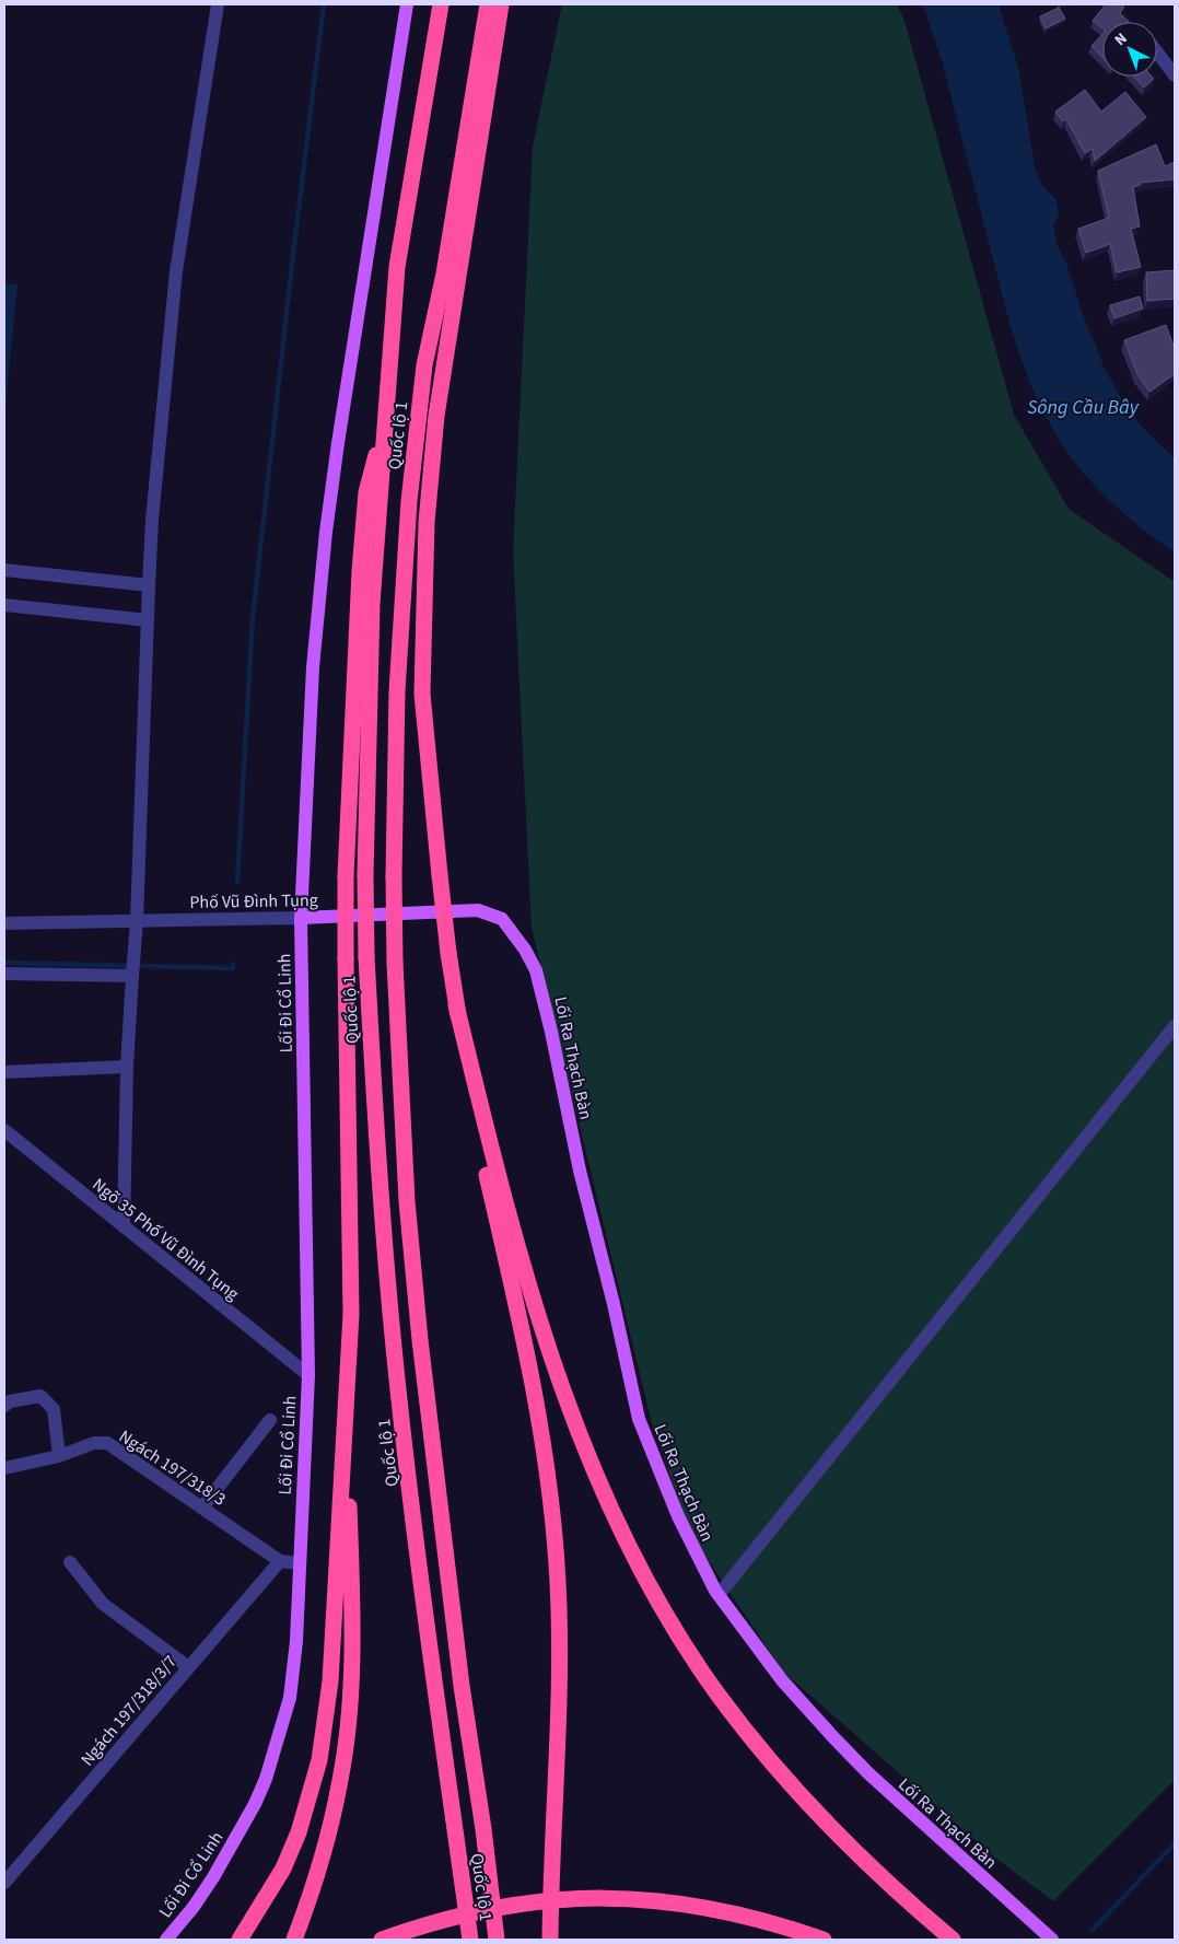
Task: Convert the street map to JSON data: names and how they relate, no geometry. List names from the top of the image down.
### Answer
{
  "streets": {
    "highway": ["Quốc lộ 1"],
    "main road": ["Phố Vũ Đình Tụng", "Lối Đi Cổ Linh", "Lối Ra Thạch Bàn"],
    "street": ["Ngõ 35 Phố Vũ Đình Tụng", "Ngách 197/318/3", "Ngách 197/318/3/7"]
  },
  "crossings": [
    ["Phố Vũ Đình Tụng", "Lối Đi Cổ Linh"],
    ["Phố Vũ Đình Tụng", "Lối Ra Thạch Bàn"],
    ["Lối Đi Cổ Linh", "Ngõ 35 Phố Vũ Đình Tụng"],
    ["Lối Đi Cổ Linh", "Ngách 197/318/3"],
    ["Lối Đi Cổ Linh", "Ngách 197/318/3/7"],
    ["Ngách 197/318/3", "Ngách 197/318/3/7"]
  ],
  "water": ["Sông Cầu Bây"],
  "north": "top left"
}
